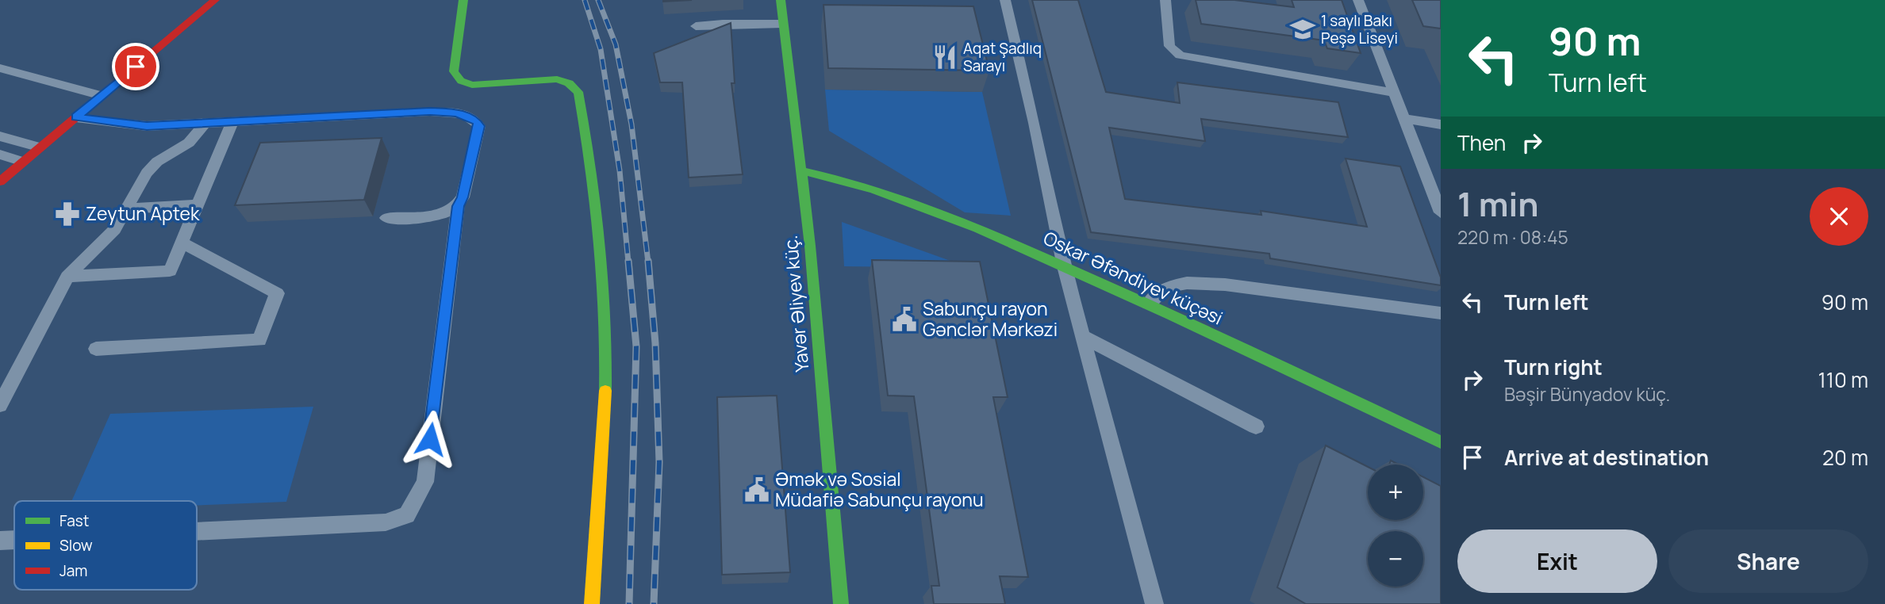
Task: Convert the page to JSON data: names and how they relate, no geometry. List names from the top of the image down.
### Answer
{
  "streets": {
    "street": ["Oskar Əfəndiyev küçəsi", "Yavər Əliyev küç."]
  },
  "crossings": [
    ["Oskar Əfəndiyev küçəsi", "Yavər Əliyev küç."]
  ],
  "places": {
    "school or university": ["1 saylı Bakı Peşə Liseyi"],
    "restaurant": ["Aqat Şadlıq Sarayı"],
    "pharmacy": ["Zeytun Aptek"],
    "public building": ["Sabunçu rayon Gənclər Mərkəzi", "Əmək və Sosial Müdafiə Sabunçu rayonu"]
  },
  "legend": ["Fast", "Slow", "Jam"],
  "page": {
    "turn": ["90 m", "Turn left"],
    "then": "Then",
    "heading": ["1 min", "220 m · 08:45"],
    "list": [
      {
        "name": "Turn left",
        "value": "90 m"
      },
      {
        "name": "Turn right",
        "note": "Bəşir Bünyadov küç.",
        "value": "110 m"
      },
      {
        "name": "Arrive at destination",
        "value": "20 m"
      }
    ],
    "map_buttons": ["+", "−"],
    "buttons": ["Exit", "Share"]
  }
}
